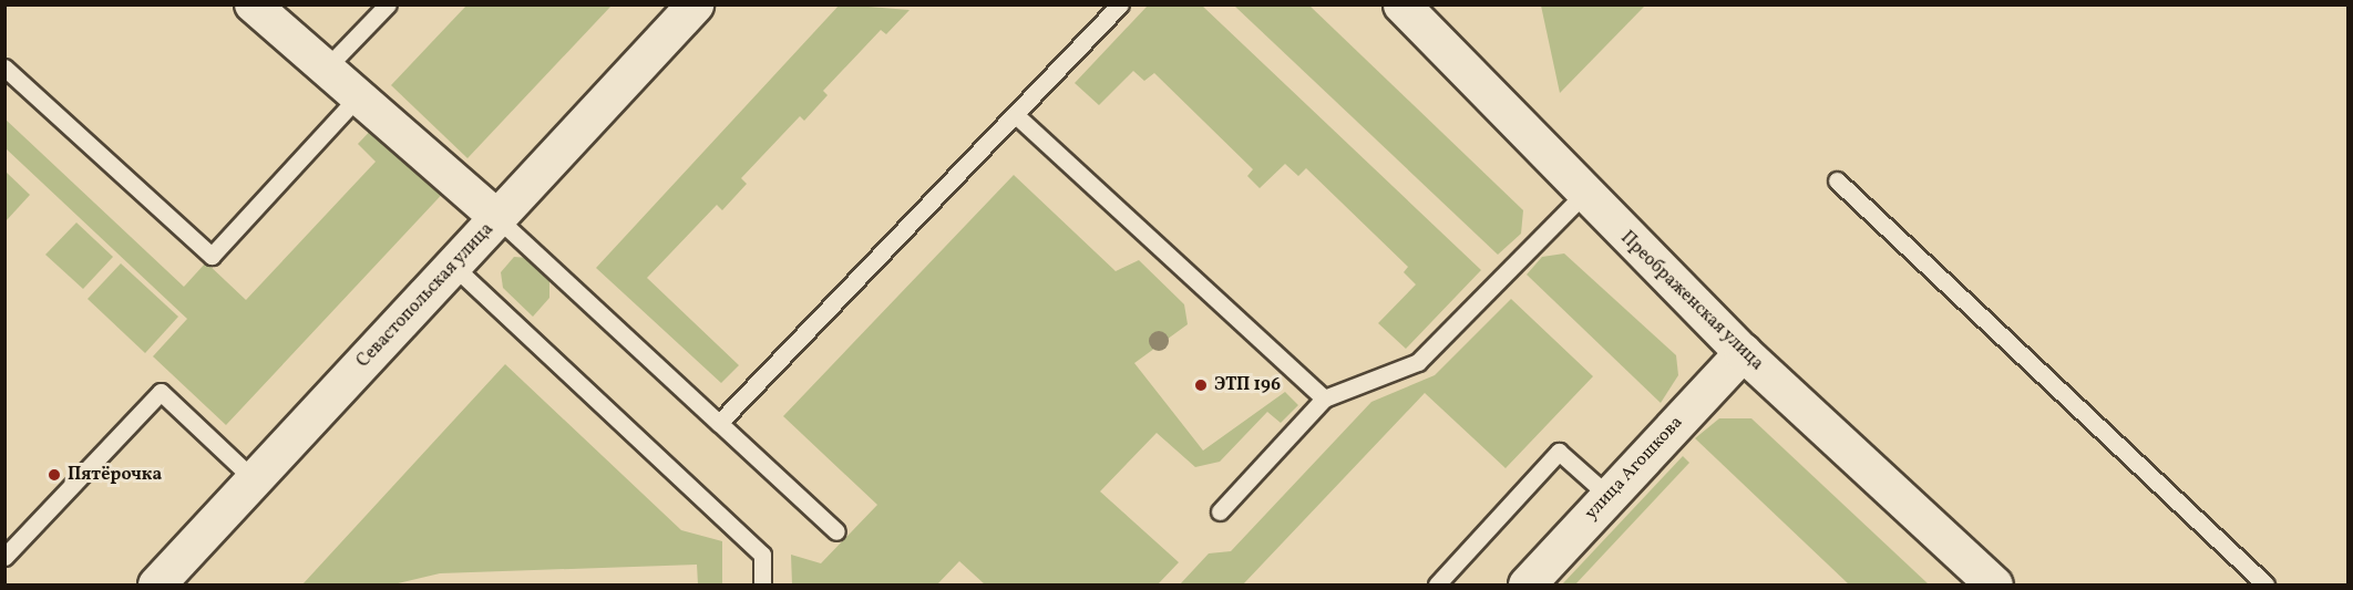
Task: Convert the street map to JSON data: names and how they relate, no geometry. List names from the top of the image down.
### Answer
{
  "streets": {
    "main road": ["Севастопольская улица", "Преображенская улица", "улица Агошкова"]
  },
  "crossings": [
    ["Преображенская улица", "улица Агошкова"]
  ],
  "places": ["ЭТП 196", "Пятёрочка"]
}
